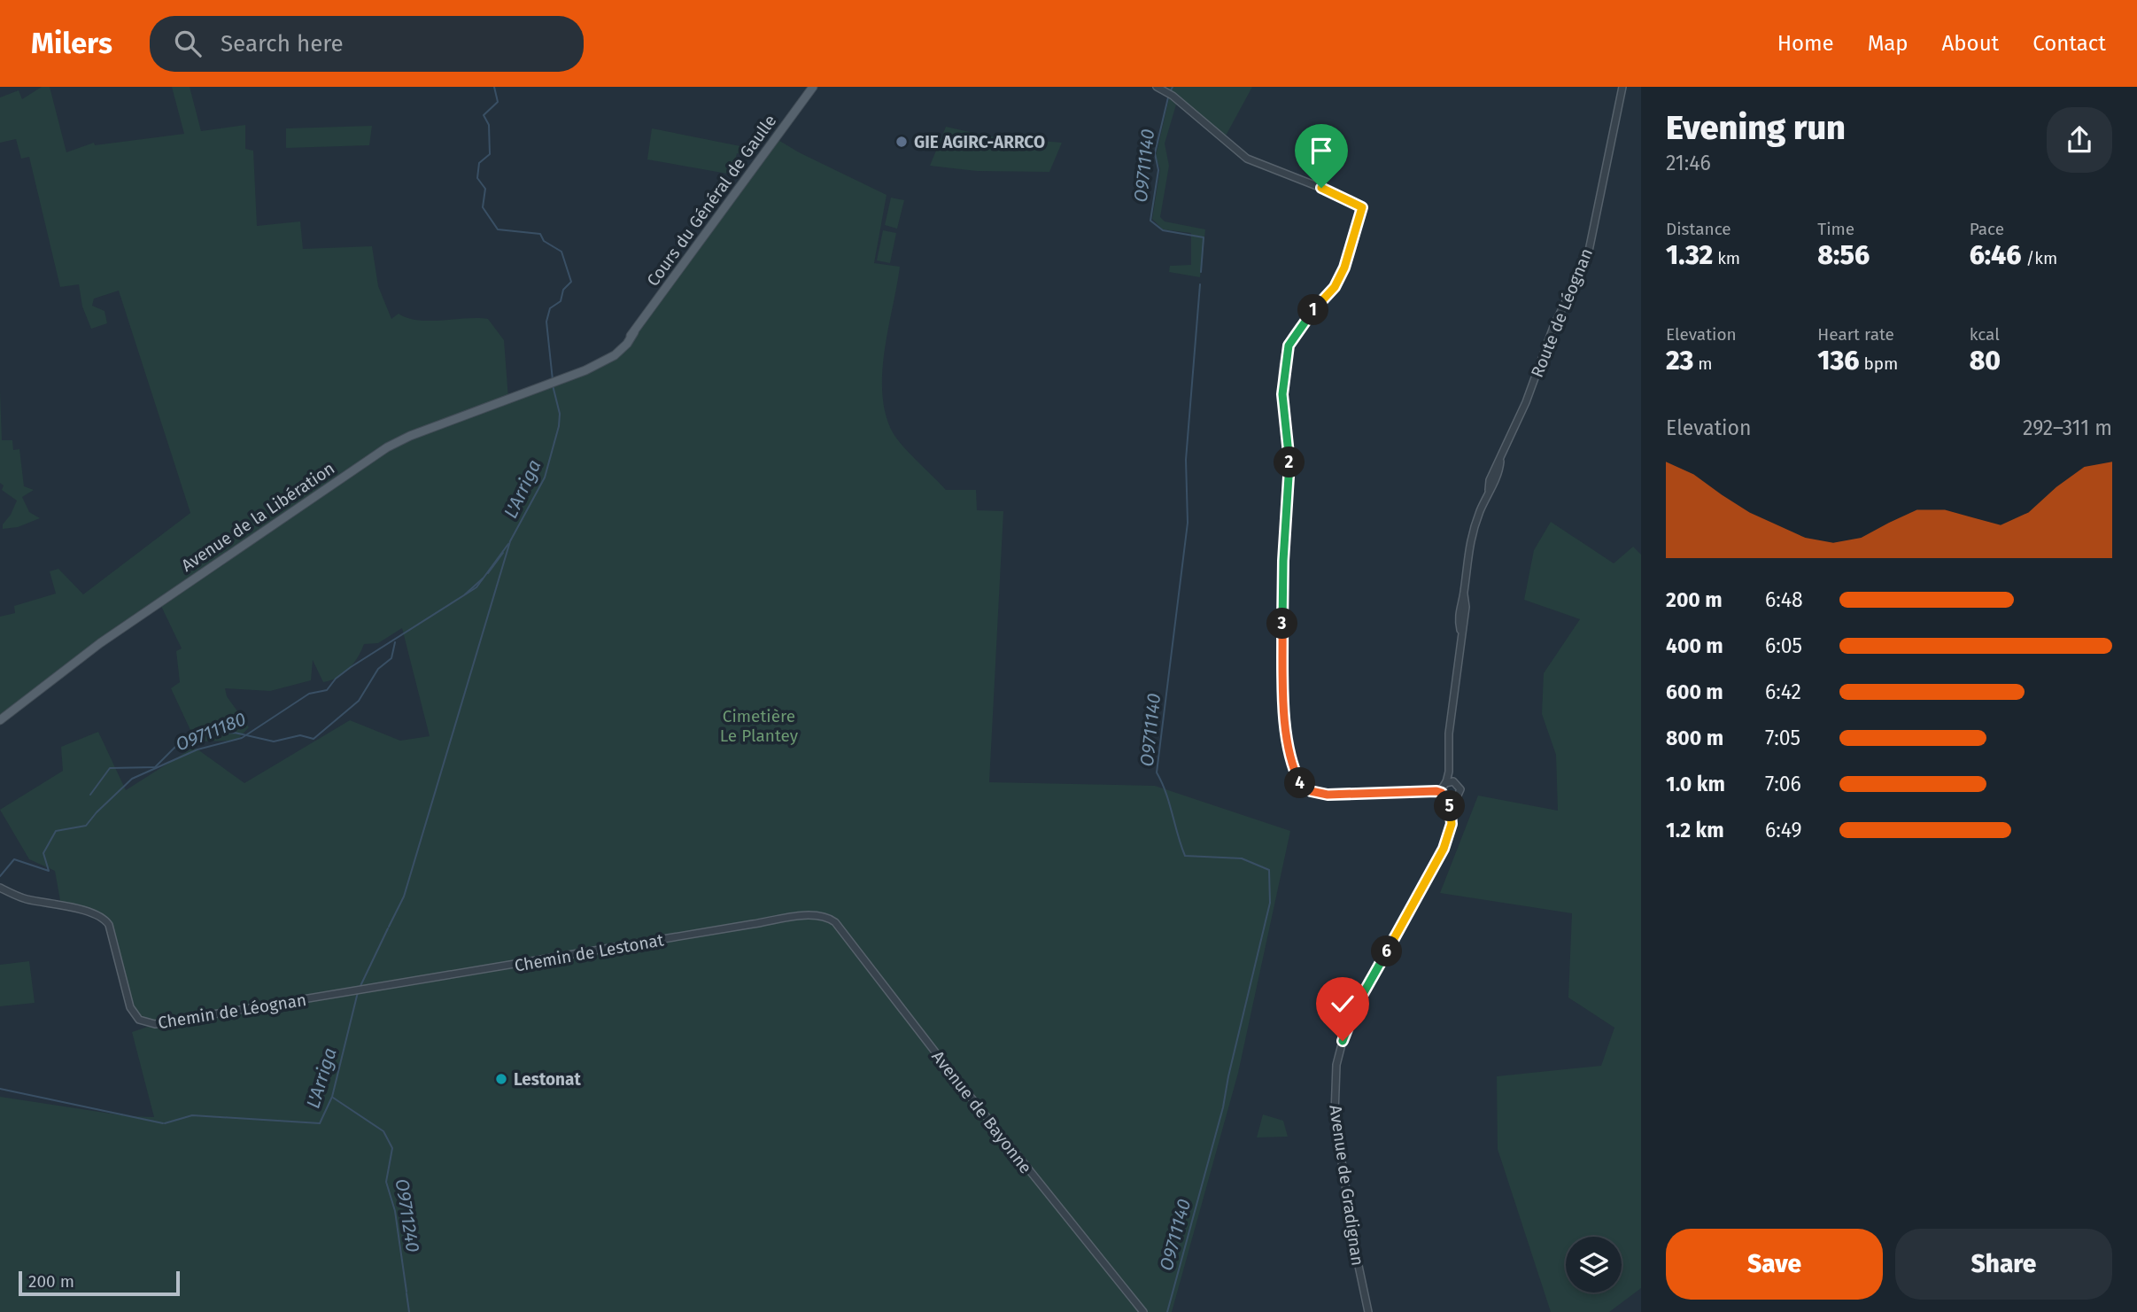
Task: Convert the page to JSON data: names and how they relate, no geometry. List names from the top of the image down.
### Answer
{
  "streets": {
    "main road": ["Cours du Général de Gaulle", "Avenue de la Libération"],
    "street": [
      "Route de Léognan",
      "Chemin de Lestonat",
      "Chemin de Léognan",
      "Avenue de Bayonne",
      "Avenue de Gradignan"
    ]
  },
  "crossings": [
    ["Cours du Général de Gaulle", "Avenue de la Libération"],
    ["Route de Léognan", "Avenue de Gradignan"],
    ["Chemin de Lestonat", "Chemin de Léognan"],
    ["Chemin de Lestonat", "Avenue de Bayonne"]
  ],
  "water": [
    "O9711140",
    "L'Arriga",
    "O9711180",
    "O9711240"
  ],
  "parks": ["Cimetière Le Plantey"],
  "places": ["GIE AGIRC-ARRCO", "Lestonat"],
  "scale_bar": "200 m",
  "page": {
    "header": "Milers",
    "search": "Search here",
    "nav": [
      "Home",
      "Map",
      "About",
      "Contact"
    ],
    "heading": ["Evening run", "21:46"],
    "stats": [
      ["Distance", "1.32 km"],
      ["Time", "8:56"],
      ["Pace", "6:46 /km"],
      ["Elevation", "23 m"],
      ["Heart rate", "136 bpm"],
      ["kcal", "80"]
    ],
    "pins": [
      "1",
      "2",
      "3",
      "4",
      "5",
      "6"
    ],
    "chart": ["Elevation", "292–311 m"],
    "list": [
      {
        "name": "200 m",
        "note": "6:48"
      },
      {
        "name": "400 m",
        "note": "6:05"
      },
      {
        "name": "600 m",
        "note": "6:42"
      },
      {
        "name": "800 m",
        "note": "7:05"
      },
      {
        "name": "1.0 km",
        "note": "7:06"
      },
      {
        "name": "1.2 km",
        "note": "6:49"
      }
    ],
    "buttons": ["Save", "Share"],
    "scale": "200 m"
  }
}
